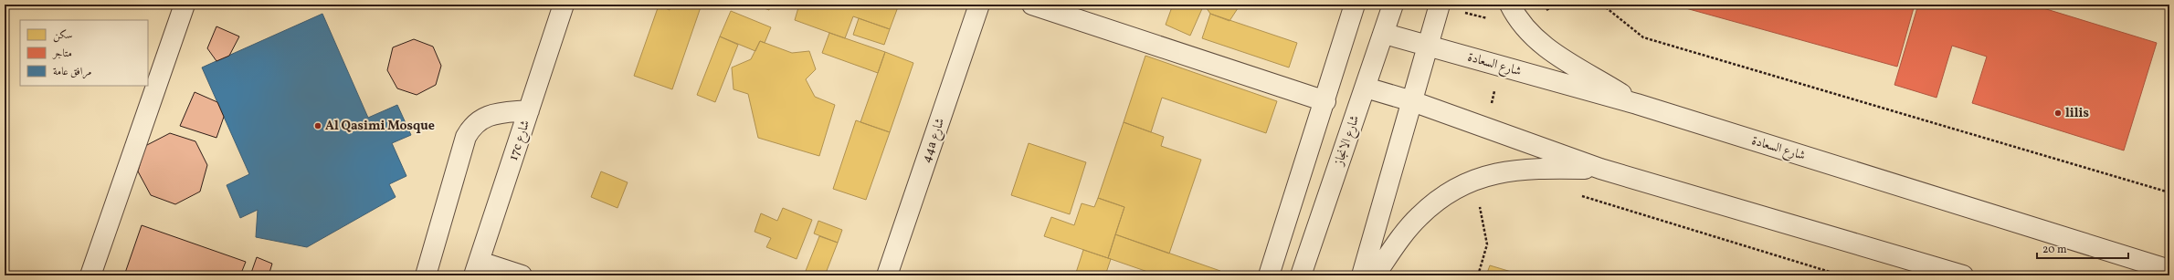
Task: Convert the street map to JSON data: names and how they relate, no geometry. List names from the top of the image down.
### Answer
{
  "streets": {
    "street": [
      "شارع السعادة",
      "17c شارع",
      "44a شارع",
      "شارع الانجاز"
    ]
  },
  "crossings": [
    ["شارع السعادة", "شارع الانجاز"]
  ],
  "places": ["lilis", "Al Qasimi Mosque"],
  "legend": ["سكن", "متاجر", "مرافق عامة"],
  "scale_bar": "20 m"
}
